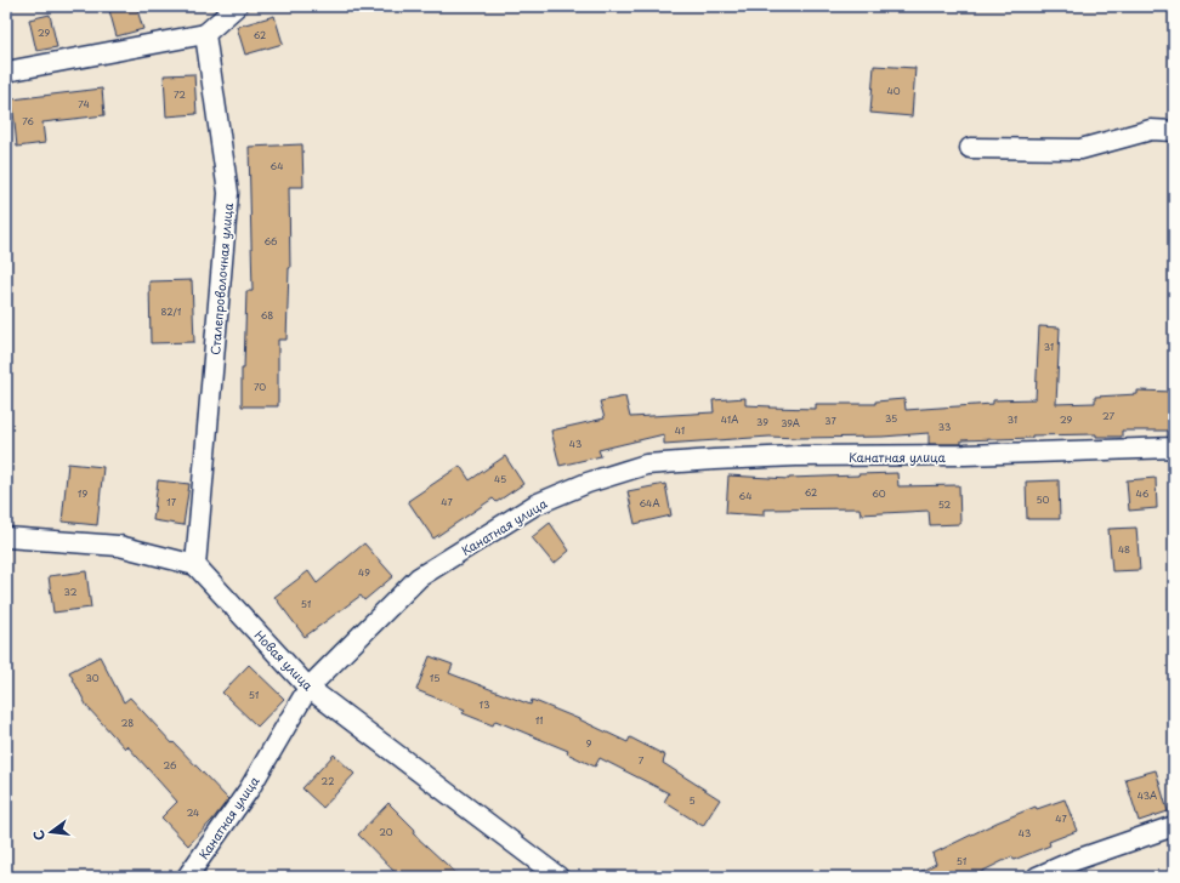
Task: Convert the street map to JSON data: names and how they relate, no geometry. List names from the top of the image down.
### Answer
{
  "streets": {
    "street": ["Сталепроволочная улица", "Канатная улица", "Новая улица"]
  },
  "crossings": [
    ["Сталепроволочная улица", "Новая улица"],
    ["Канатная улица", "Новая улица"]
  ],
  "house_numbers": [
    "29",
    "62",
    "40",
    "72",
    "74",
    "76",
    "64",
    "66",
    "82/1",
    "68",
    "31",
    "70",
    "27",
    "35",
    "41А",
    "31",
    "29",
    "37",
    "39",
    "39А",
    "33",
    "41",
    "43",
    "45",
    "62",
    "19",
    "60",
    "46",
    "64",
    "50",
    "17",
    "47",
    "64А",
    "52",
    "48",
    "49",
    "32",
    "51",
    "30",
    "15",
    "51",
    "13",
    "11",
    "28",
    "9",
    "7",
    "26",
    "22",
    "43А",
    "5",
    "24",
    "47",
    "20",
    "43",
    "51"
  ],
  "north": "left"
}
